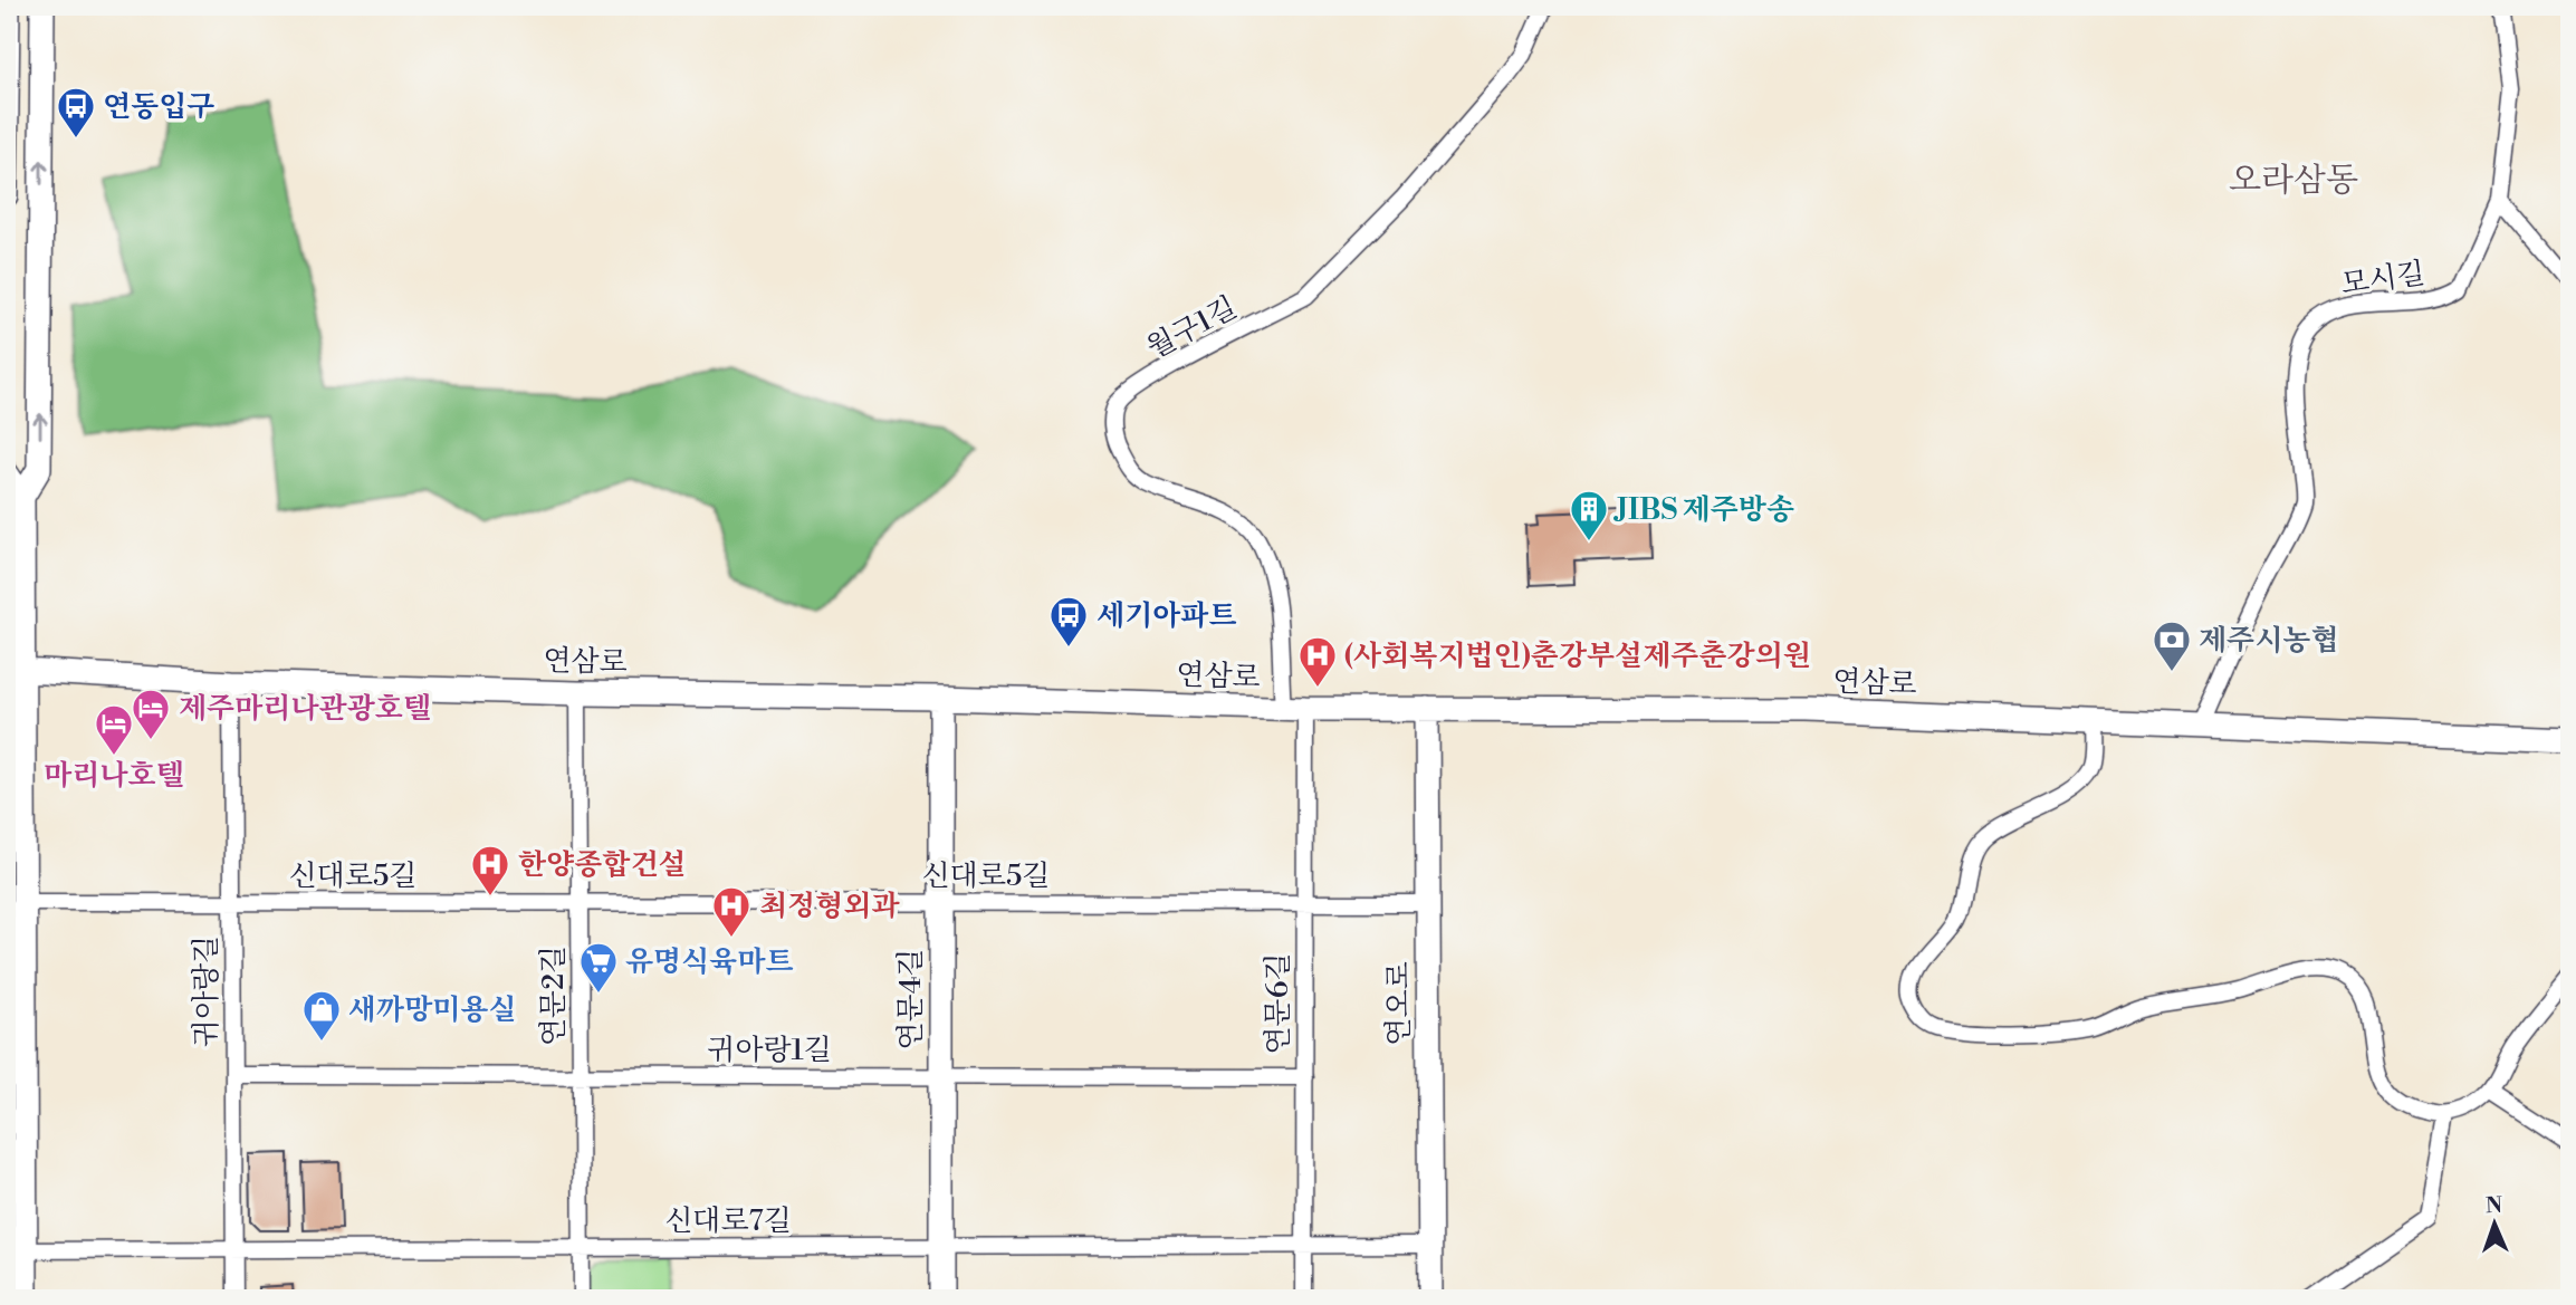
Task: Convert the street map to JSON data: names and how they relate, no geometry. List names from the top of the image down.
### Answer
{
  "streets": {
    "main road": ["연삼로", "연문4길", "연오로"],
    "street": [
      "모시길",
      "월구1길",
      "신대로5길",
      "귀아랑길",
      "연문2길",
      "연문6길",
      "귀아랑1길",
      "신대로7길"
    ]
  },
  "crossings": [
    ["모시길", "연삼로"],
    ["월구1길", "연삼로"],
    ["월구1길", "연문6길"],
    ["연삼로", "귀아랑길"],
    ["연삼로", "연문2길"],
    ["연삼로", "연문4길"],
    ["연삼로", "연문6길"],
    ["연삼로", "연오로"],
    ["신대로5길", "귀아랑길"],
    ["신대로5길", "연문2길"],
    ["신대로5길", "연문4길"],
    ["신대로5길", "연문6길"],
    ["신대로5길", "연오로"],
    ["귀아랑길", "귀아랑1길"],
    ["귀아랑길", "신대로7길"],
    ["연문2길", "귀아랑1길"],
    ["연문2길", "신대로7길"],
    ["연문4길", "귀아랑1길"],
    ["연문4길", "신대로7길"],
    ["연문6길", "귀아랑1길"],
    ["연문6길", "신대로7길"],
    ["연오로", "신대로7길"]
  ],
  "districts": ["오라삼동"],
  "places": {
    "bus stop": ["연동입구", "세기아파트"],
    "building": ["JIBS 제주방송"],
    "bank": ["제주시농협"],
    "hospital": ["(사회복지법인)춘강부설제주춘강의원", "한양종합건설", "최정형외과"],
    "hotel": ["제주마리나관광호텔", "마리나호텔"],
    "supermarket": ["유명식육마트"],
    "shop": ["새까망미용실"]
  },
  "north": "top"
}
